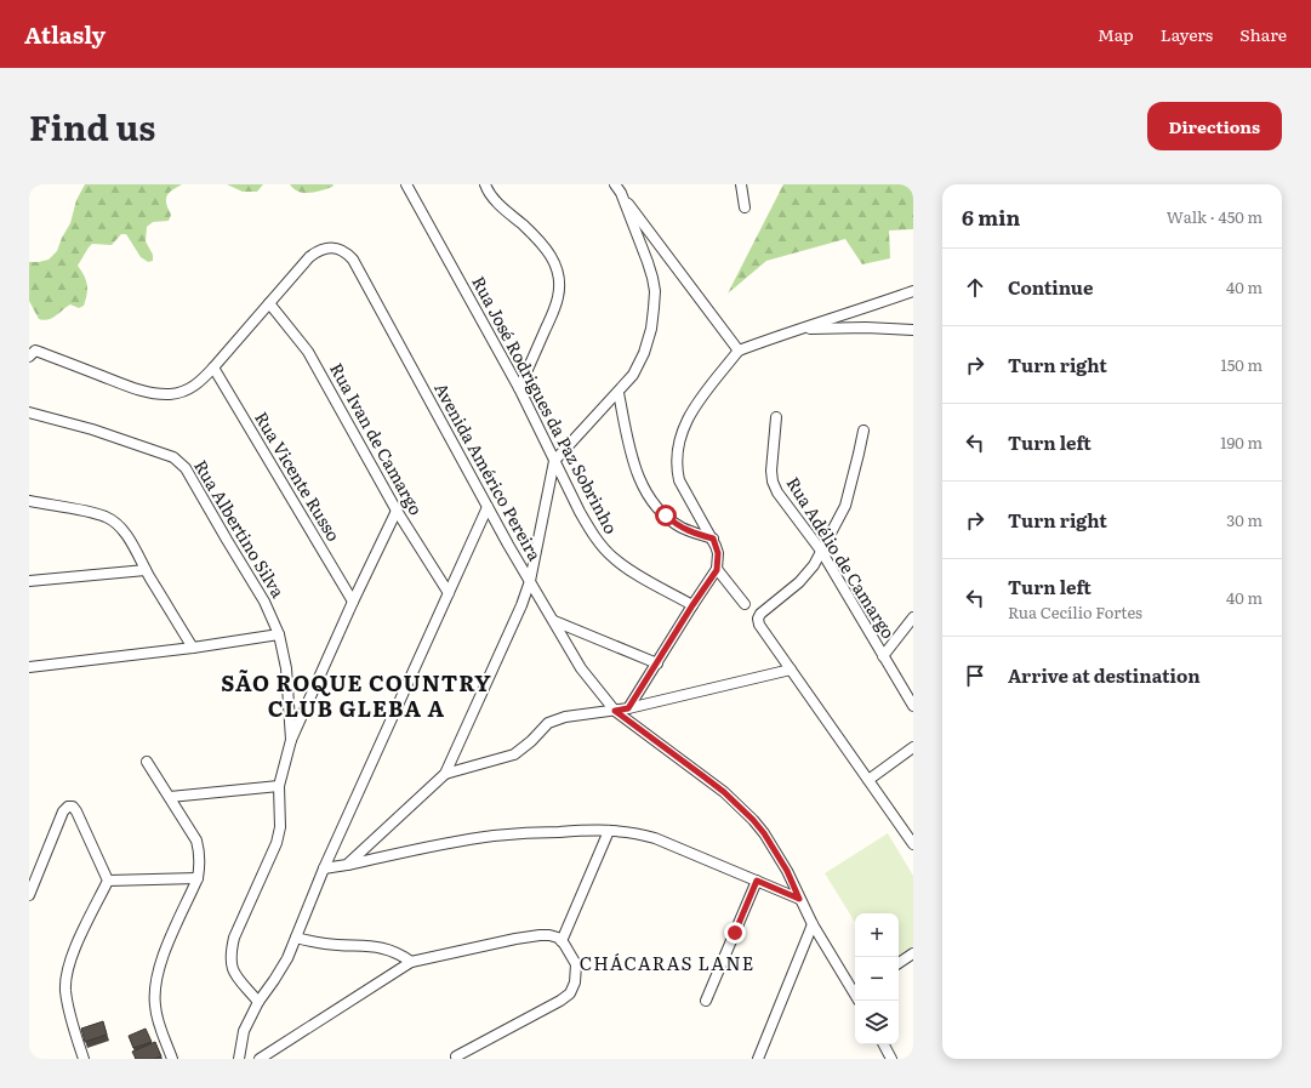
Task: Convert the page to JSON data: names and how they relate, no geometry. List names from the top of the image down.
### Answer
{
  "streets": {
    "street": [
      "Rua José Rodrigues da Paz Sobrinho",
      "Rua Ivan de Camargo",
      "Avenida Américo Pereira",
      "Rua Vicente Russo",
      "Rua Albertino Silva",
      "Rua Adélio de Camargo"
    ]
  },
  "crossings": [
    ["Rua Ivan de Camargo", "Avenida Américo Pereira"]
  ],
  "districts": ["SÃO ROQUE COUNTRY CLUB GLEBA A", "CHÁCARAS LANE"],
  "page": {
    "header": "Atlasly",
    "nav": ["Map", "Layers", "Share"],
    "title": "Find us",
    "buttons": "Directions",
    "heading": ["6 min", "Walk · 450 m"],
    "list": [
      ["Continue", "40 m"],
      ["Turn right", "150 m"],
      ["Turn left", "190 m"],
      ["Turn right", "30 m"],
      ["Turn left", "Rua Cecílio Fortes", "40 m"],
      "Arrive at destination"
    ],
    "map_buttons": ["+", "−"]
  }
}
